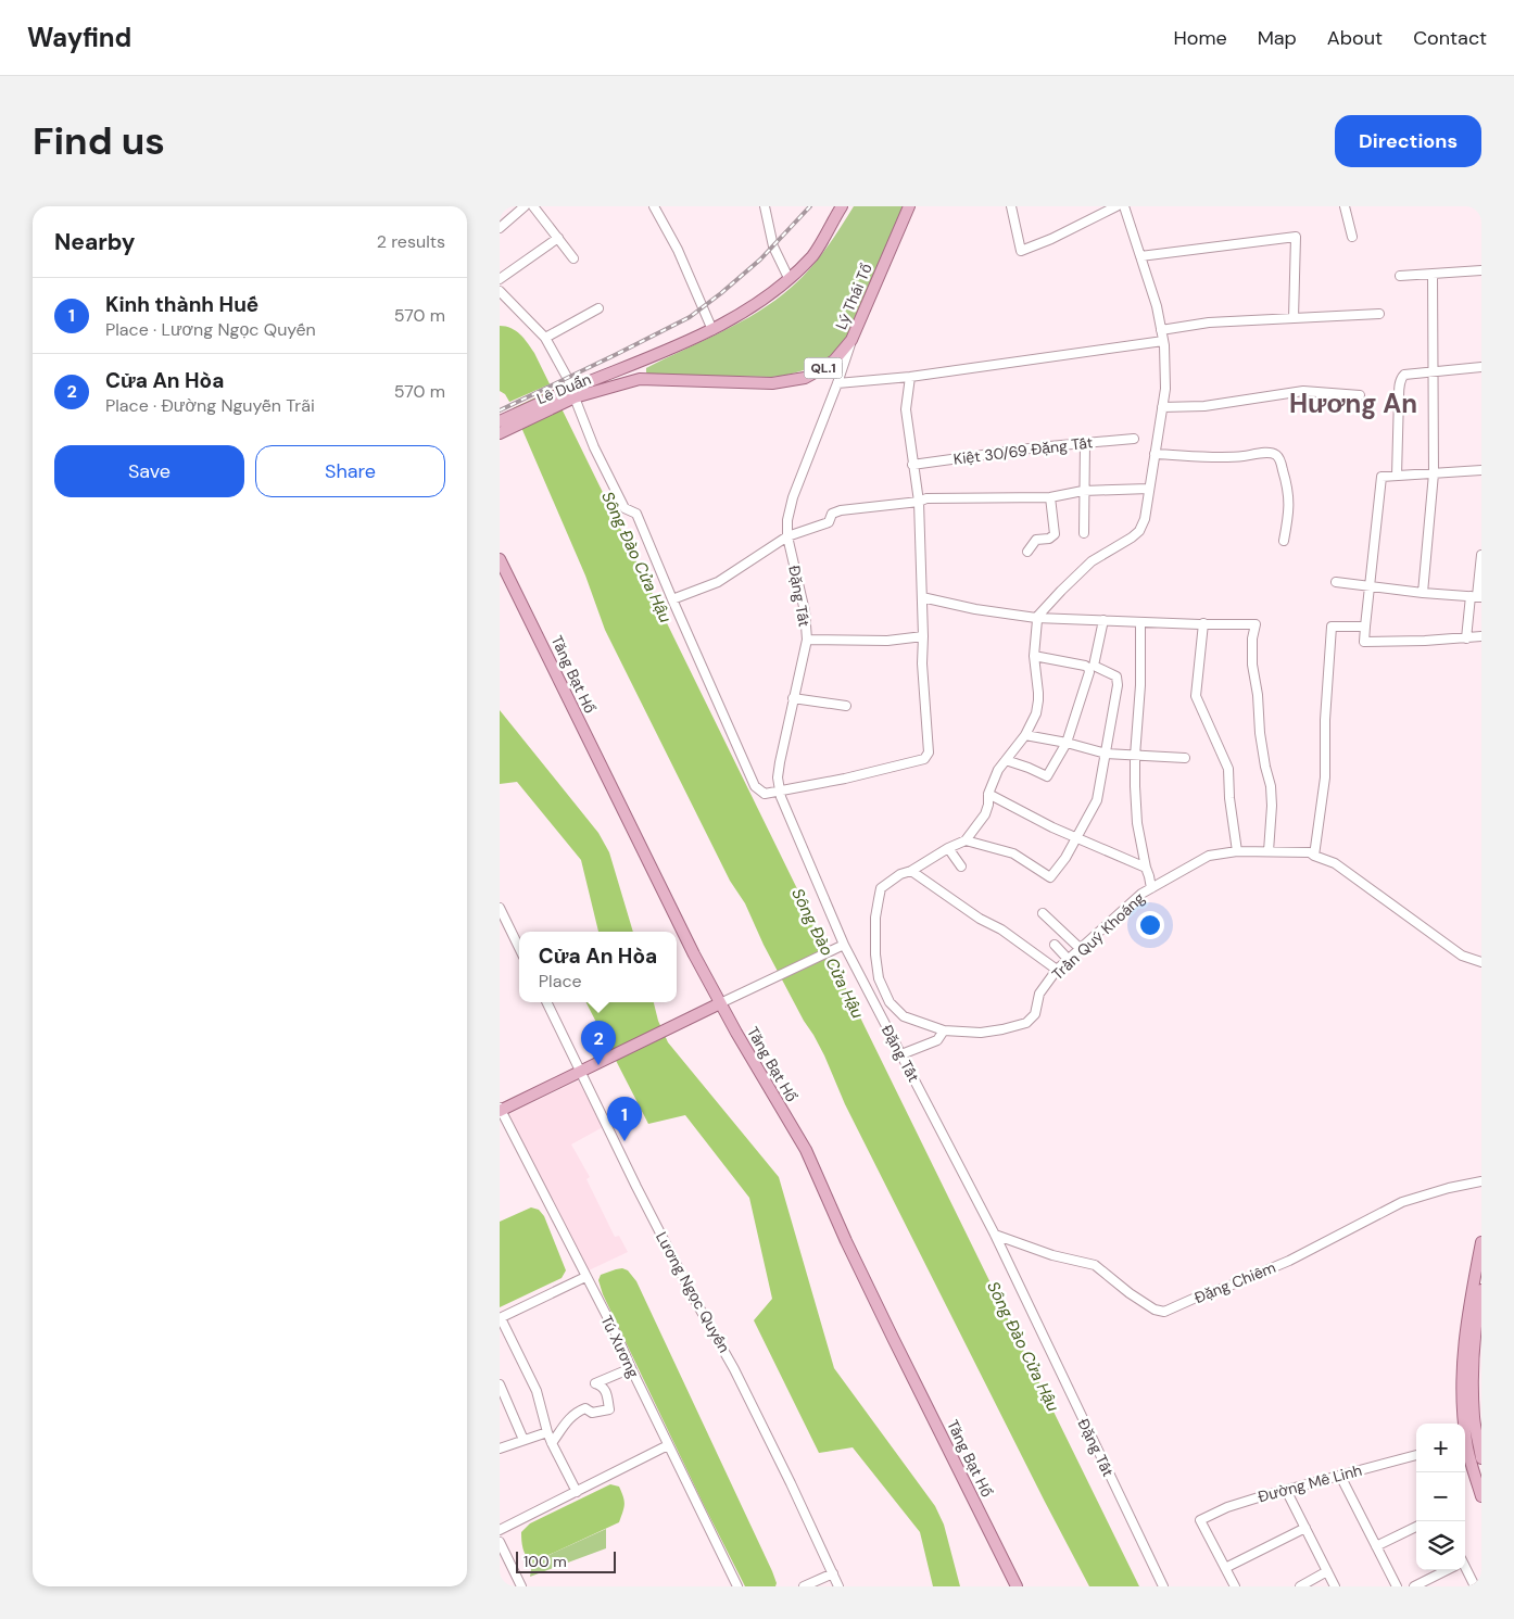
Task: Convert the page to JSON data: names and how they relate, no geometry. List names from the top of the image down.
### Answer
{
  "streets": {
    "main road": [
      "Lý Thái Tổ",
      "QL.1",
      "Lê Duẩn",
      "Tăng Bạt Hổ"
    ],
    "street": [
      "Kiệt 30/69 Đặng Tất",
      "Đặng Tất",
      "Trần Quý Khoáng",
      "Đặng Chiêm",
      "Lương Ngọc Quyến",
      "Tú Xương",
      "Đường Mê Linh"
    ]
  },
  "crossings": [
    ["Lý Thái Tổ", "Lê Duẩn"],
    ["Lý Thái Tổ", "Đặng Tất"],
    ["QL.1", "Lê Duẩn"],
    ["Đặng Tất", "Đặng Chiêm"]
  ],
  "districts": ["Hương An"],
  "water": ["Sông Đào Cửa Hậu"],
  "scale_bar": "100 m",
  "page": {
    "header": "Wayfind",
    "nav": [
      "Home",
      "Map",
      "About",
      "Contact"
    ],
    "buttons": [
      "Directions",
      ["Save", "Share"]
    ],
    "title": "Find us",
    "heading": ["Nearby", "2 results"],
    "list": [
      {
        "mark": "1",
        "name": "Kinh thành Huế",
        "note": "Place · Lương Ngọc Quyến",
        "value": "570 m"
      },
      {
        "mark": "2",
        "name": "Cửa An Hòa",
        "note": "Place · Đường Nguyễn Trãi",
        "value": "570 m"
      }
    ],
    "popup": ["Cửa An Hòa", "Place"],
    "pins": ["2", "1"],
    "map_buttons": ["+", "−"],
    "scale": "100 m"
  }
}
